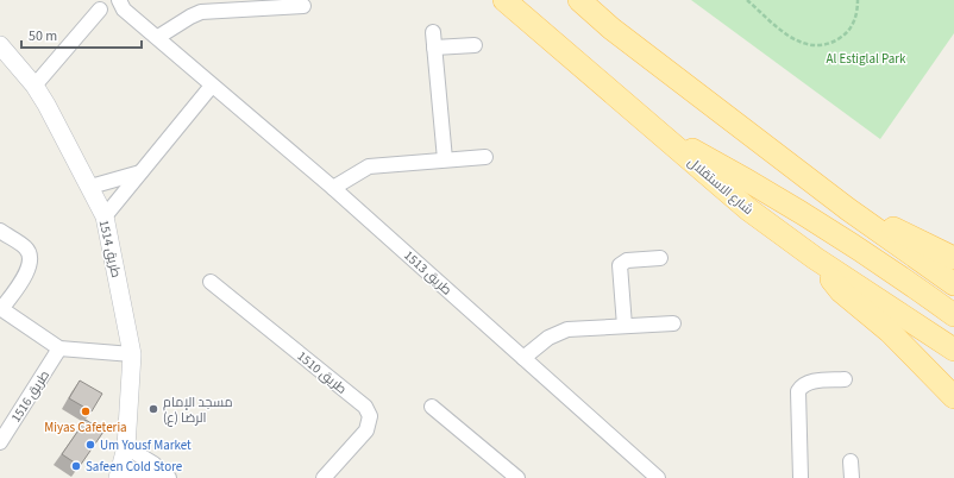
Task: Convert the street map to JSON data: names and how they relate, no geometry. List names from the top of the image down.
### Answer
{
  "streets": {
    "main road": ["شارع الاستقلال"],
    "street": [
      "طريق 1514",
      "طريق 1513",
      "طريق 1510",
      "طريق 1516"
    ]
  },
  "parks": ["Al Estiglal Park"],
  "places": [
    "مسجد الإمام الرضا (ع)",
    "Miyas Cafeteria",
    "Um Yousf Market",
    "Safeen Cold Store"
  ],
  "scale_bar": "50 m"
}
